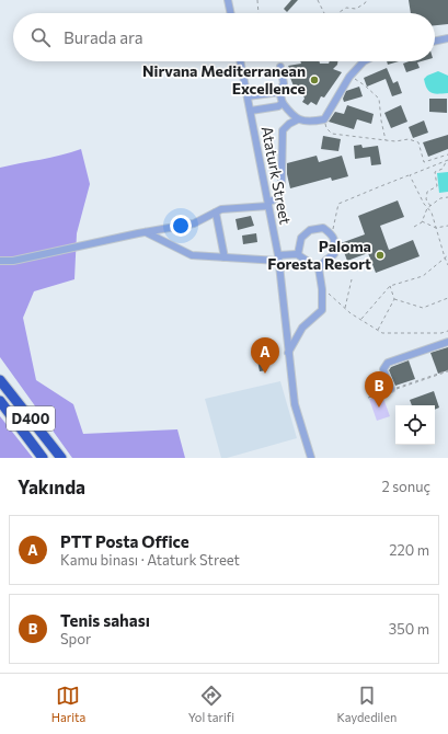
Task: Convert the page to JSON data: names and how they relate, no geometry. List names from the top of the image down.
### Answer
{
  "streets": {
    "highway": ["D400"],
    "street": ["Ataturk Street"]
  },
  "places": ["Nirvana Mediterranean Excellence", "Paloma Foresta Resort"],
  "page": {
    "search": "Burada ara",
    "pins": ["A", "B"],
    "heading": ["Yakında", "2 sonuç"],
    "list": [
      {
        "mark": "A",
        "name": "PTT Posta Office",
        "note": "Kamu binası · Ataturk Street",
        "value": "220 m"
      },
      {
        "mark": "B",
        "name": "Tenis sahası",
        "note": "Spor",
        "value": "350 m"
      }
    ],
    "nav": ["Harita", "Yol tarifi", "Kaydedilen"]
  }
}
